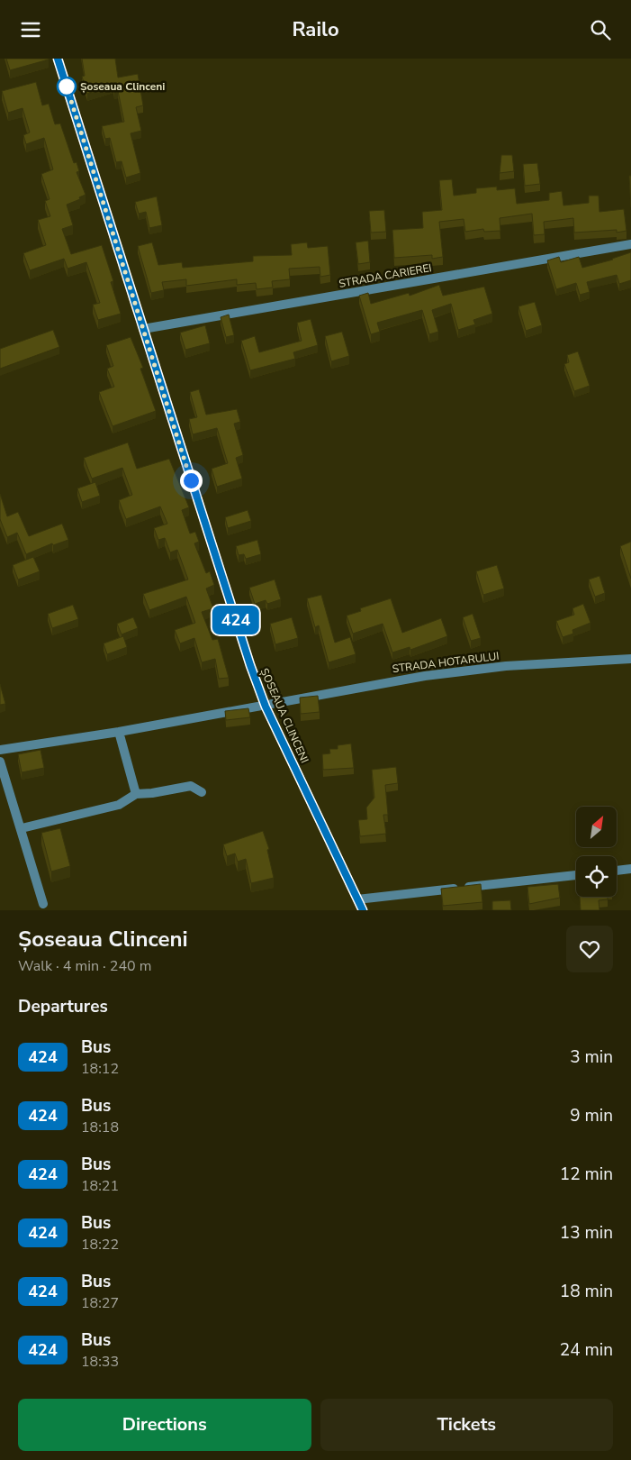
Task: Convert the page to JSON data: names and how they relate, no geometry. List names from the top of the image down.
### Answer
{
  "streets": {
    "main road": ["ȘOSEAUA CLINCENI"],
    "street": ["STRADA CARIEREI", "STRADA HOTARULUI"]
  },
  "crossings": [
    ["STRADA CARIEREI", "ȘOSEAUA CLINCENI"],
    ["STRADA HOTARULUI", "ȘOSEAUA CLINCENI"]
  ],
  "places": ["Șoseaua Clinceni"],
  "lines": ["bus line 424"],
  "north": "top right",
  "page": {
    "header": "Railo",
    "on_map": "424",
    "heading": [
      ["Șoseaua Clinceni", "Walk · 4 min · 240 m"],
      "Departures"
    ],
    "list": [
      {
        "mark": "424",
        "name": "Bus",
        "note": "18:12",
        "value": "3 min"
      },
      {
        "mark": "424",
        "name": "Bus",
        "note": "18:18",
        "value": "9 min"
      },
      {
        "mark": "424",
        "name": "Bus",
        "note": "18:21",
        "value": "12 min"
      },
      {
        "mark": "424",
        "name": "Bus",
        "note": "18:22",
        "value": "13 min"
      },
      {
        "mark": "424",
        "name": "Bus",
        "note": "18:27",
        "value": "18 min"
      },
      {
        "mark": "424",
        "name": "Bus",
        "note": "18:33",
        "value": "24 min"
      }
    ],
    "buttons": ["Directions", "Tickets"]
  }
}
